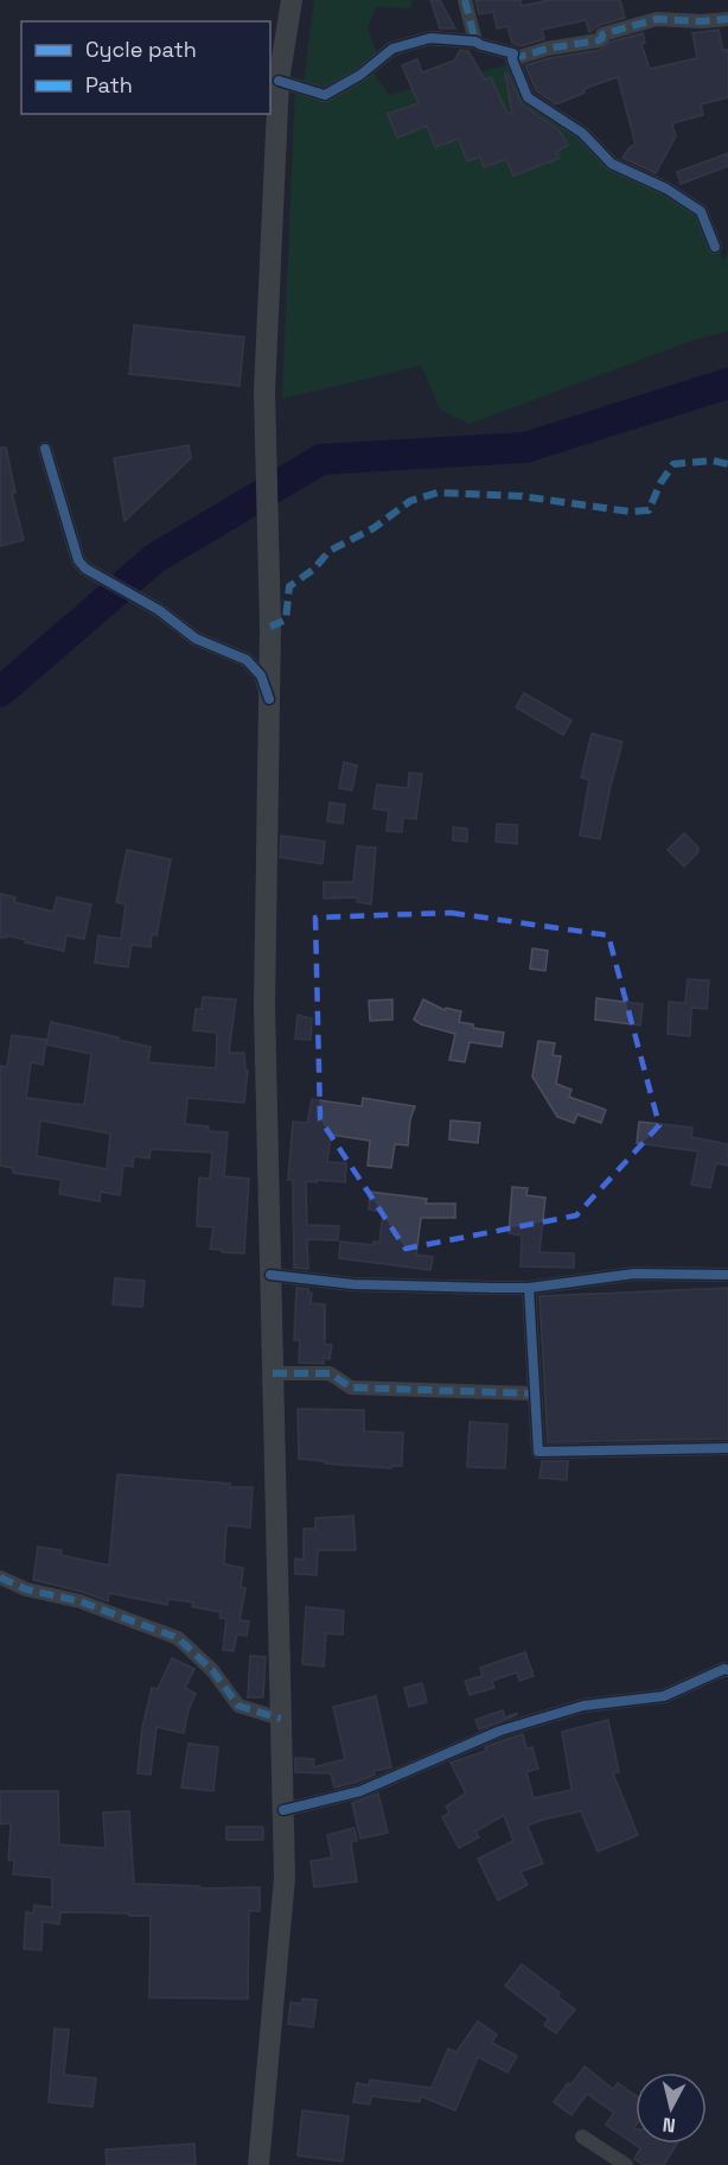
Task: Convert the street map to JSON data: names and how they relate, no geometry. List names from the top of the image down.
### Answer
{
  "legend": ["Cycle path", "Path"],
  "north": "bottom"
}
